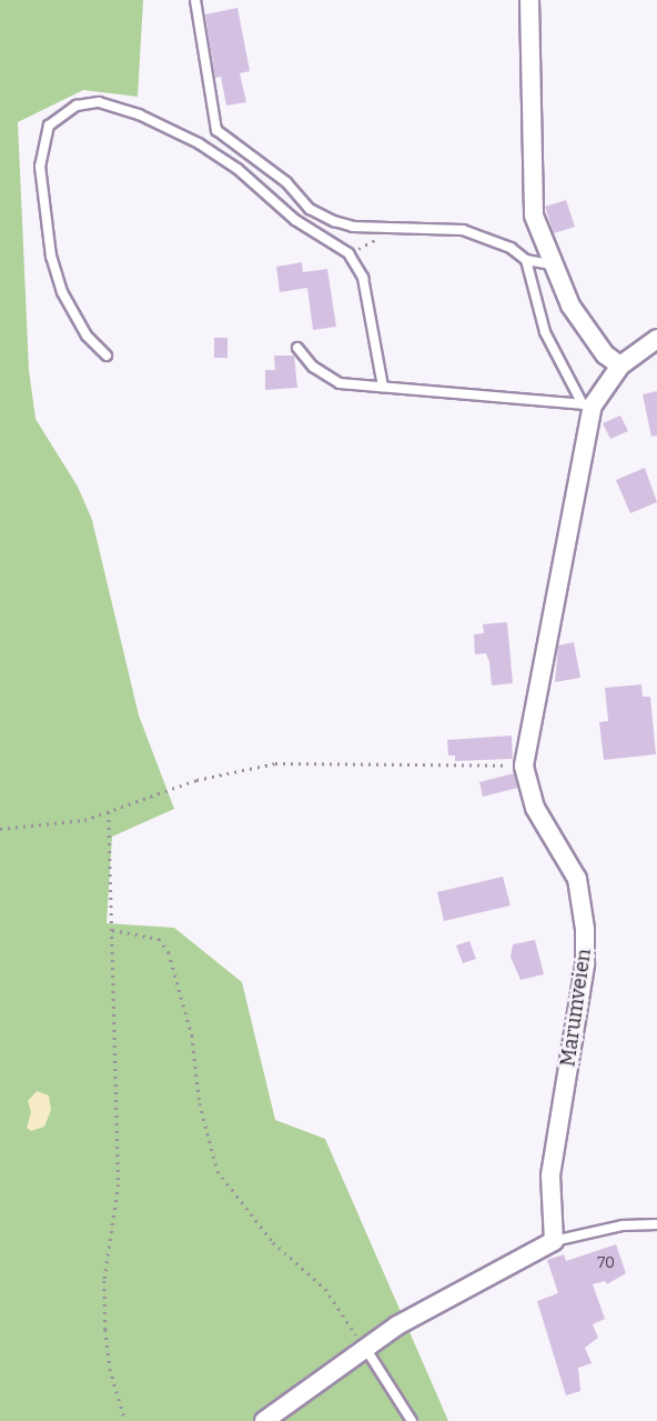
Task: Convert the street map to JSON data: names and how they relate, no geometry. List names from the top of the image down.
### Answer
{
  "streets": {
    "street": ["Marumveien"]
  },
  "house_numbers": ["70"]
}
